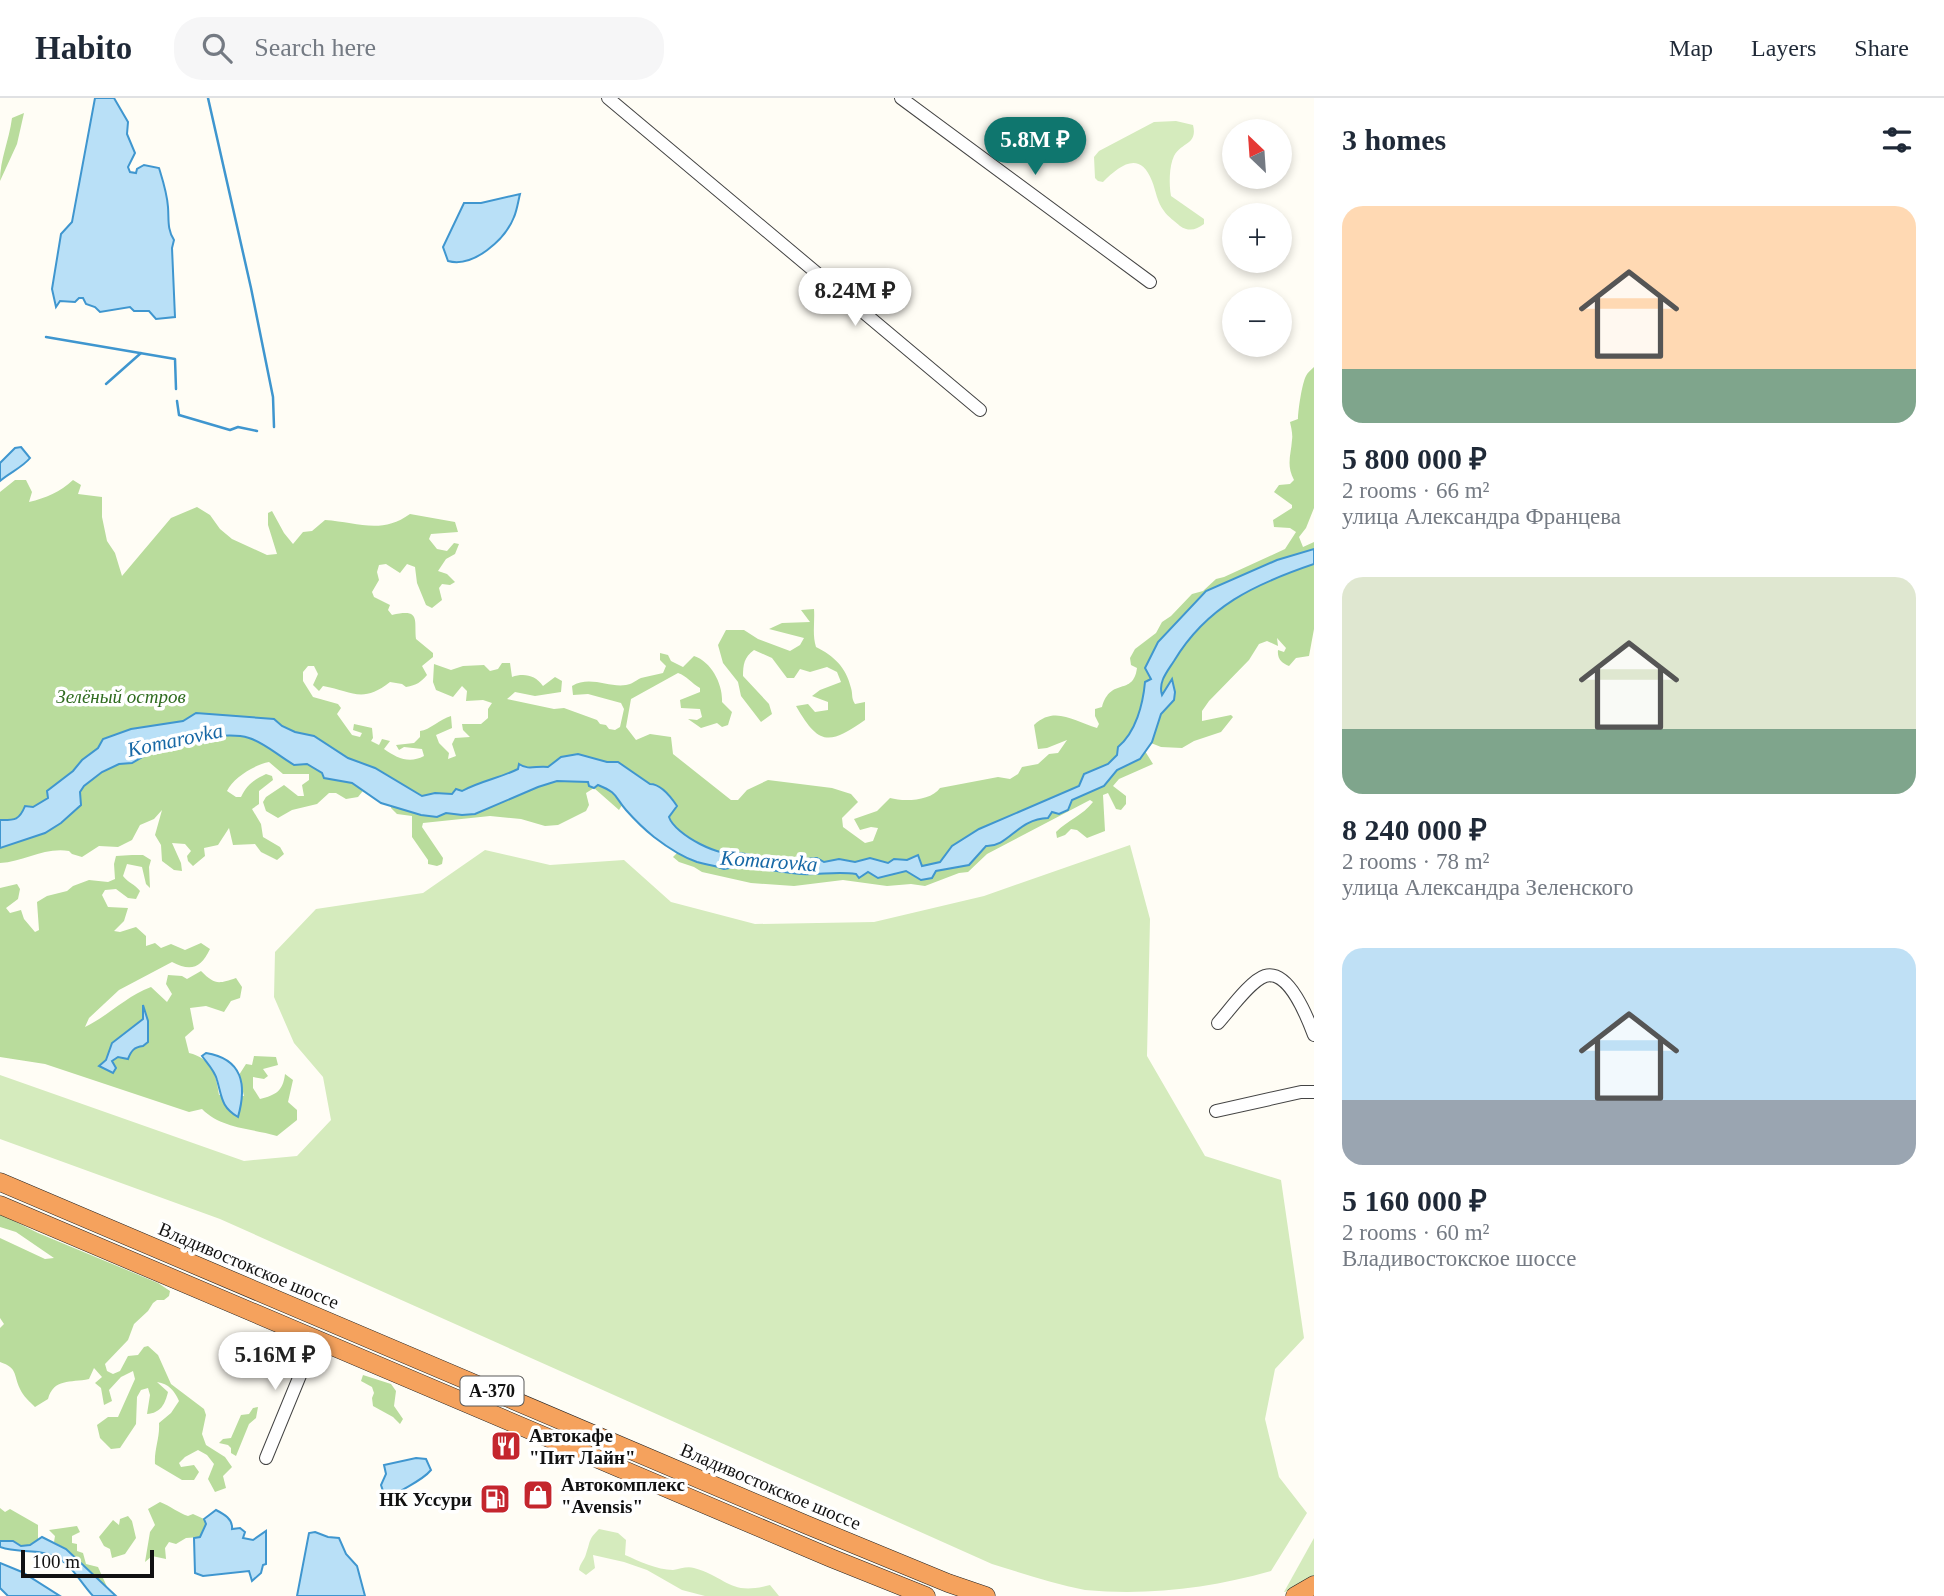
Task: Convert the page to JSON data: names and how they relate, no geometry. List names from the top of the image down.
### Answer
{
  "streets": {
    "highway": ["Владивостокское шоссе", "А-370"]
  },
  "water": ["Komarovka"],
  "parks": ["Зелёный остров"],
  "places": {
    "restaurant": ["Автокафе \"Пит Лайн\""],
    "shop": ["Автокомплекс \"Avensis\""],
    "fuel station": ["НК Уссури"]
  },
  "scale_bar": "100 m",
  "north": "top left",
  "page": {
    "header": "Habito",
    "search": "Search here",
    "nav": ["Map", "Layers", "Share"],
    "heading": "3 homes",
    "price": ["5.8M ₽", "8.24M ₽", "5.16M ₽"],
    "map_buttons": ["+", "−"],
    "list": [
      {
        "name": "5 800 000 ₽",
        "note": "2 rooms · 66 m² · улица Александра Францева"
      },
      {
        "name": "8 240 000 ₽",
        "note": "2 rooms · 78 m² · улица Александра Зеленского"
      },
      {
        "name": "5 160 000 ₽",
        "note": "2 rooms · 60 m² · Владивостокское шоссе"
      }
    ],
    "scale": "100 m"
  }
}
